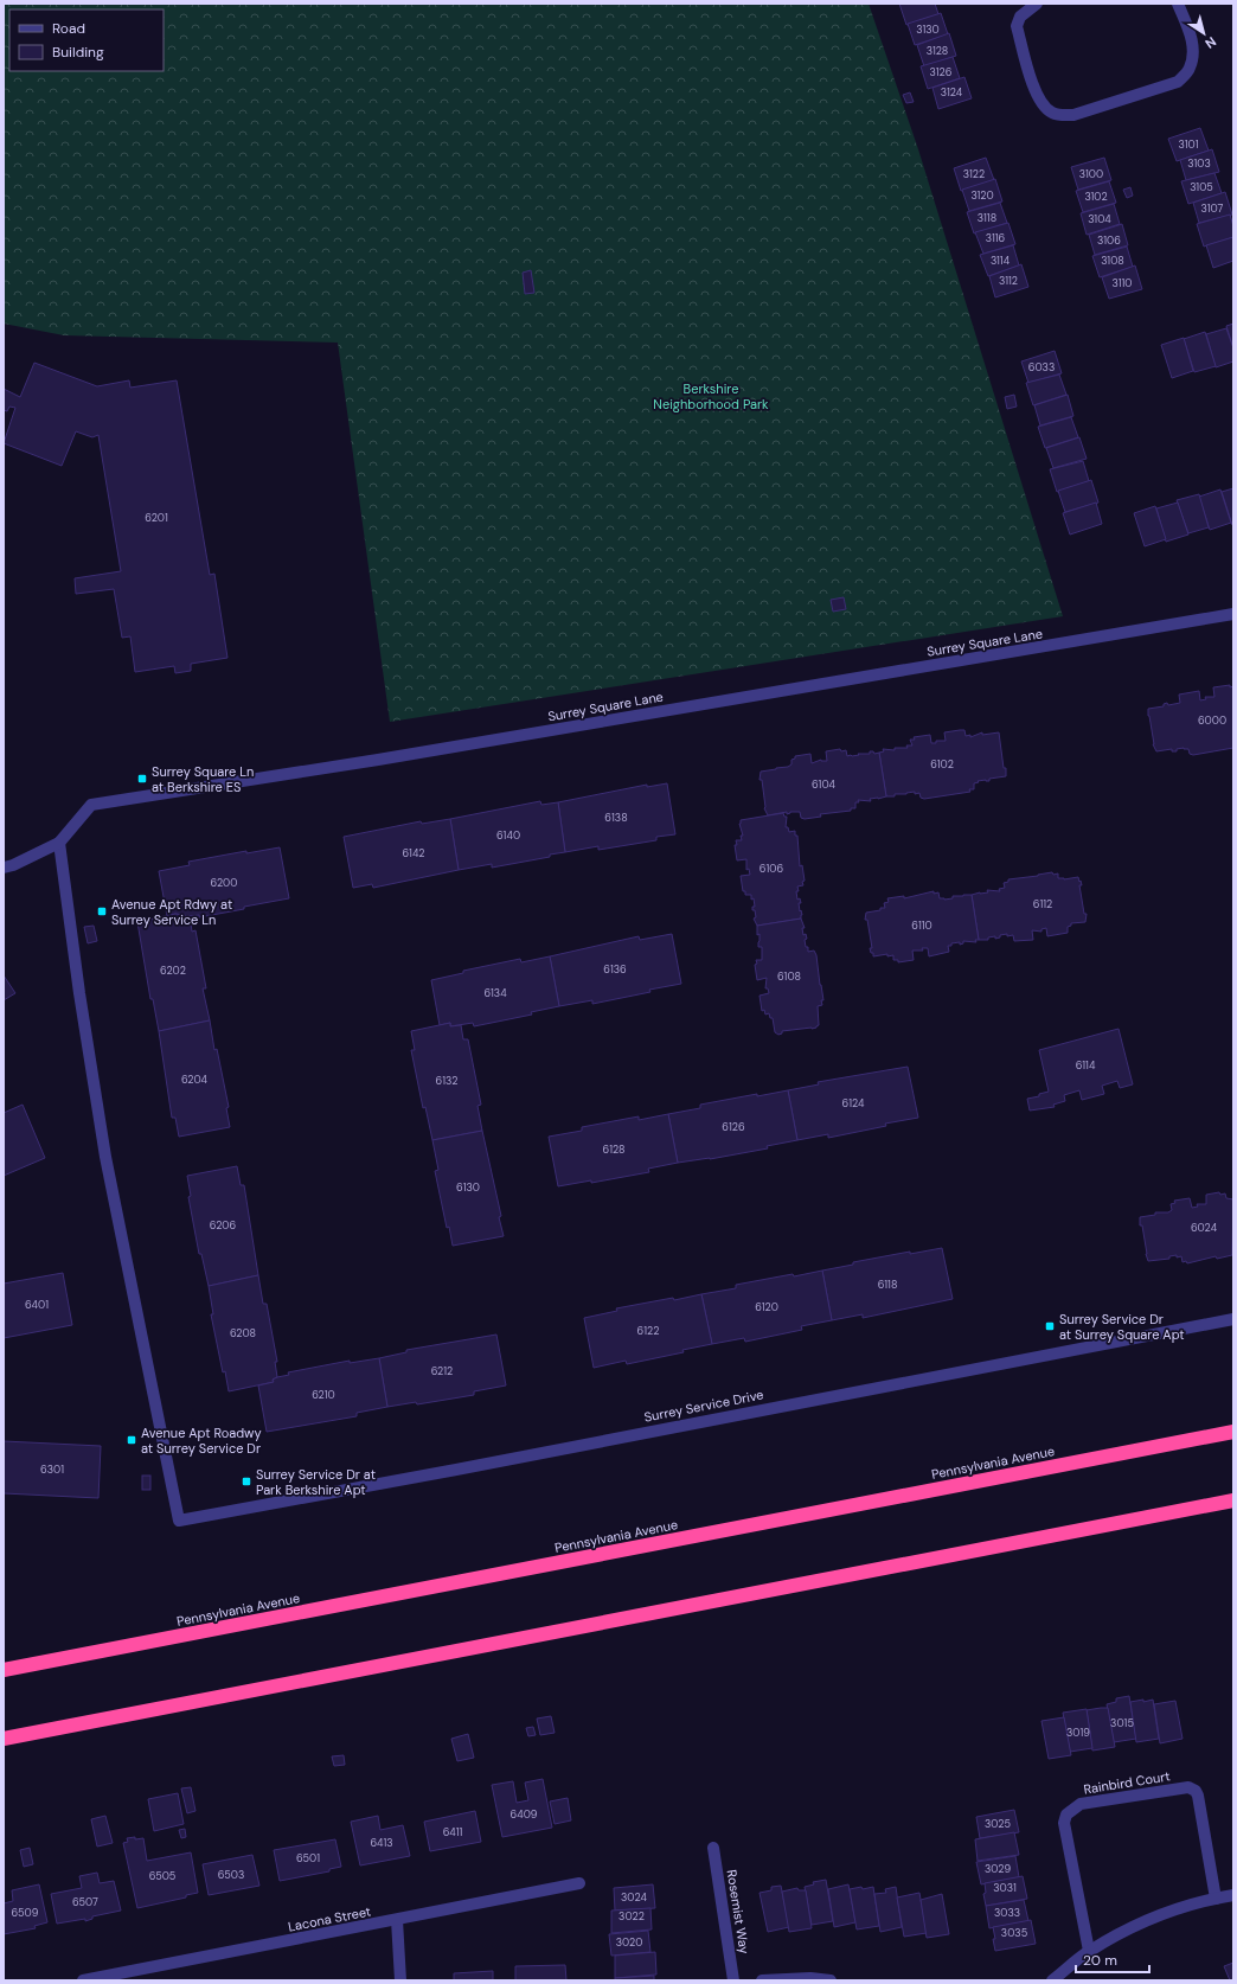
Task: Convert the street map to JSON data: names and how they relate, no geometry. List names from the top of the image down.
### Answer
{
  "streets": {
    "highway": ["Pennsylvania Avenue"],
    "street": [
      "Surrey Square Lane",
      "Surrey Service Drive",
      "Rainbird Court",
      "Rosemist Way",
      "Lacona Street"
    ]
  },
  "crossings": [
    ["Surrey Square Lane", "Surrey Service Drive"]
  ],
  "parks": ["Berkshire Neighborhood Park"],
  "places": {
    "transit": [
      "Surrey Square Ln at Berkshire ES",
      "Avenue Apt Rdwy at Surrey Service Ln",
      "Surrey Service Dr at Surrey Square Apt",
      "Avenue Apt Roadwy at Surrey Service Dr",
      "Surrey Service Dr at Park Berkshire Apt"
    ]
  },
  "house_numbers": [
    "3130",
    "3128",
    "3126",
    "3124",
    "3101",
    "3103",
    "3122",
    "3100",
    "3105",
    "3120",
    "3102",
    "3107",
    "3118",
    "3104",
    "3116",
    "3106",
    "3114",
    "3108",
    "3112",
    "3110",
    "6033",
    "6201",
    "6000",
    "6102",
    "6104",
    "6138",
    "6140",
    "6142",
    "6106",
    "6200",
    "6112",
    "6110",
    "6136",
    "6202",
    "6108",
    "6134",
    "6114",
    "6204",
    "6132",
    "6124",
    "6126",
    "6128",
    "6130",
    "6206",
    "6024",
    "6118",
    "6401",
    "6120",
    "6122",
    "6208",
    "6212",
    "6210",
    "6301",
    "3015",
    "3019",
    "6409",
    "3025",
    "6411",
    "6413",
    "6501",
    "3029",
    "6503",
    "6505",
    "3031",
    "3024",
    "6507",
    "6509",
    "3033",
    "3022",
    "3035",
    "3020"
  ],
  "legend": ["Road", "Building"],
  "scale_bar": "20 m",
  "north": "bottom right"
}
